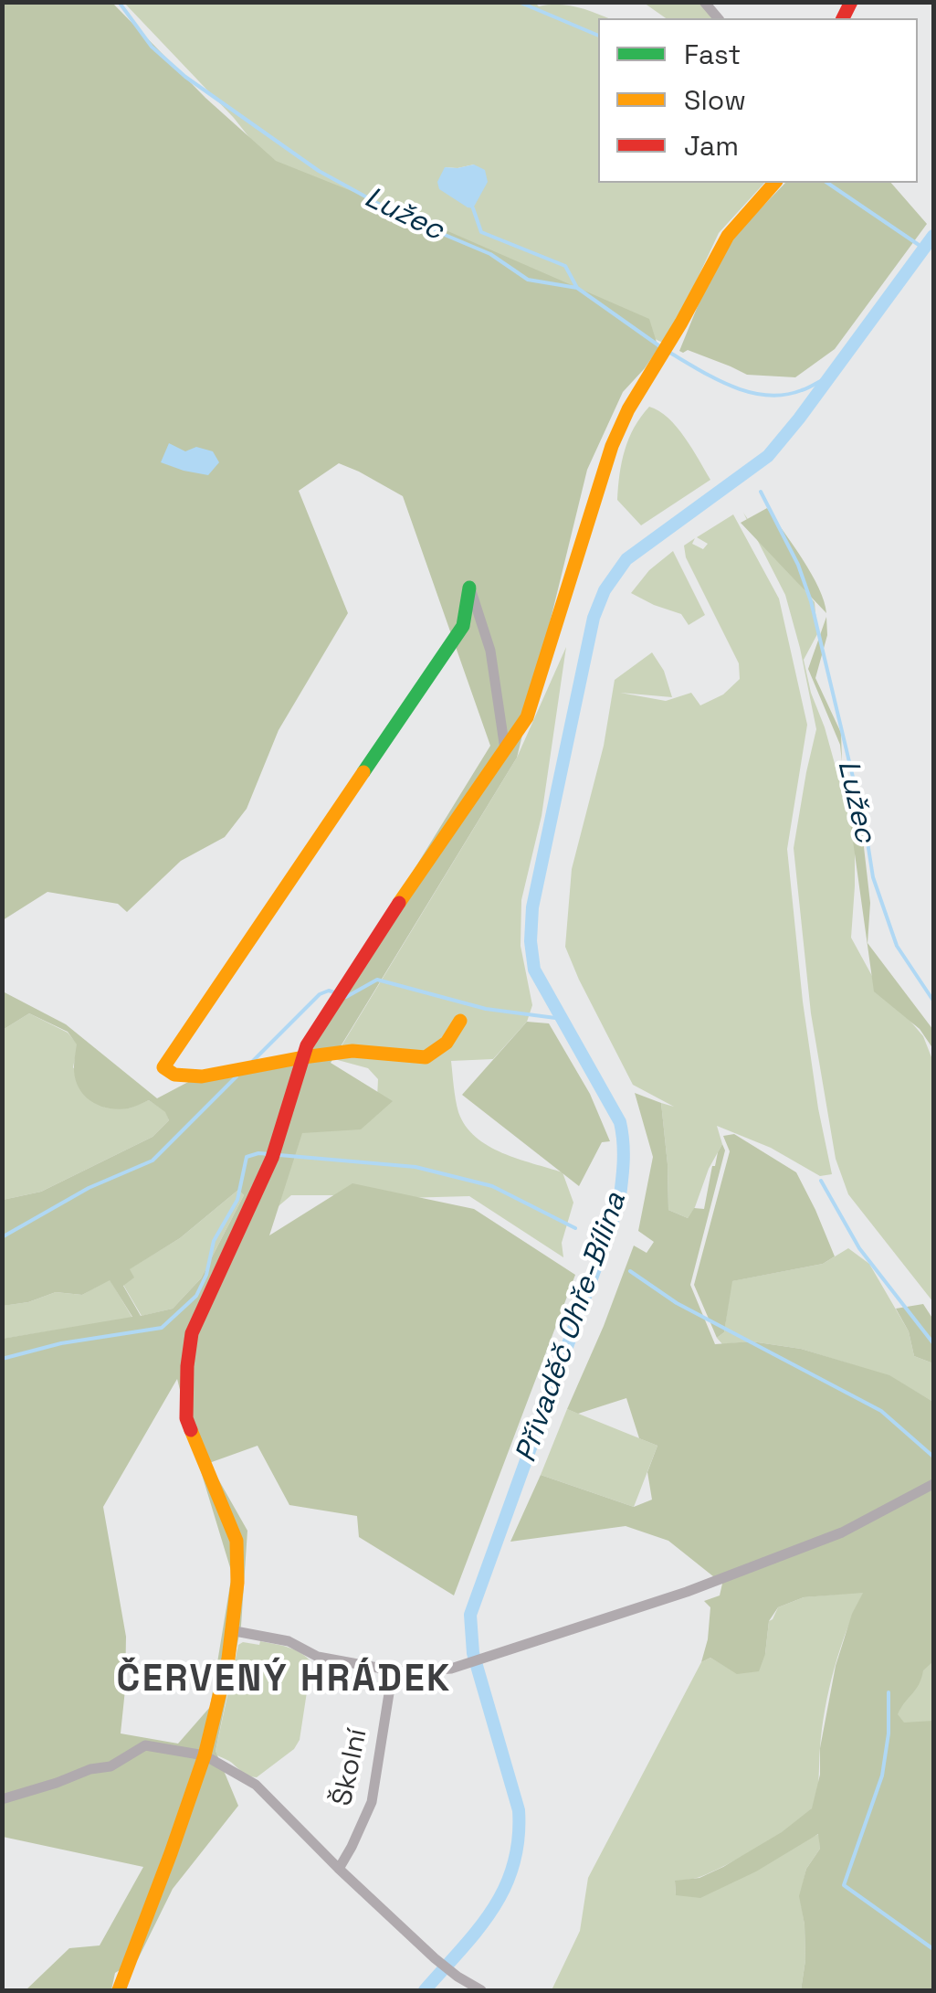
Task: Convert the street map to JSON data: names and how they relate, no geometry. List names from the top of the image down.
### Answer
{
  "streets": {
    "street": ["Školní"]
  },
  "districts": ["ČERVENÝ HRÁDEK"],
  "water": ["Lužec", "Přivaděč Ohře-Bílina"],
  "legend": ["Fast", "Slow", "Jam"]
}
